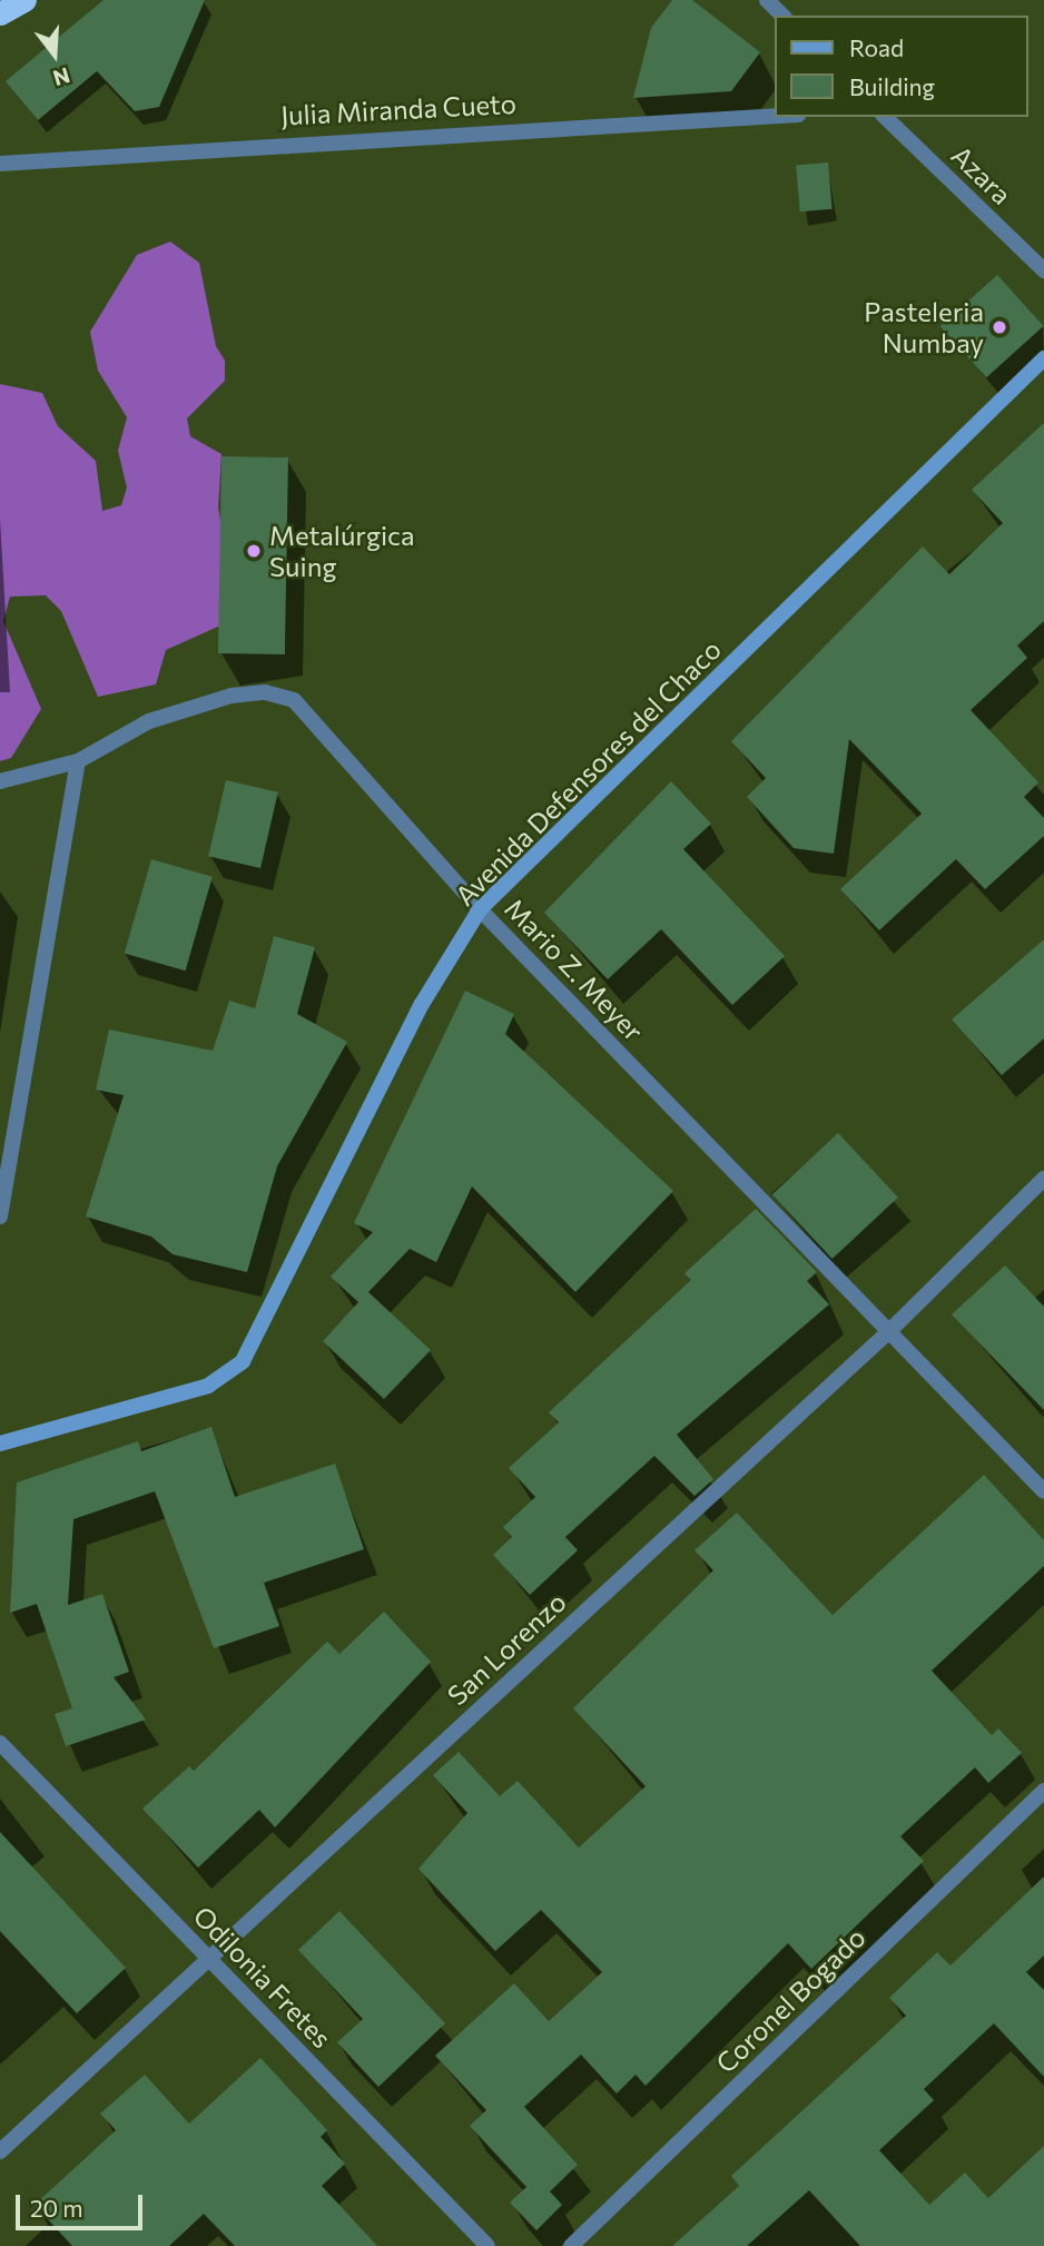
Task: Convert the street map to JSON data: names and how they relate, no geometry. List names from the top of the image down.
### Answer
{
  "streets": {
    "street": [
      "Julia Miranda Cueto",
      "Azara",
      "Avenida Defensores del Chaco",
      "Mario Z. Meyer",
      "San Lorenzo",
      "Odilonia Fretes",
      "Coronel Bogado"
    ]
  },
  "crossings": [
    ["Avenida Defensores del Chaco", "Mario Z. Meyer"],
    ["Mario Z. Meyer", "San Lorenzo"],
    ["San Lorenzo", "Odilonia Fretes"]
  ],
  "places": ["Pasteleria Numbay", "Metalúrgica Suing"],
  "legend": ["Road", "Building"],
  "scale_bar": "20 m",
  "north": "bottom"
}
